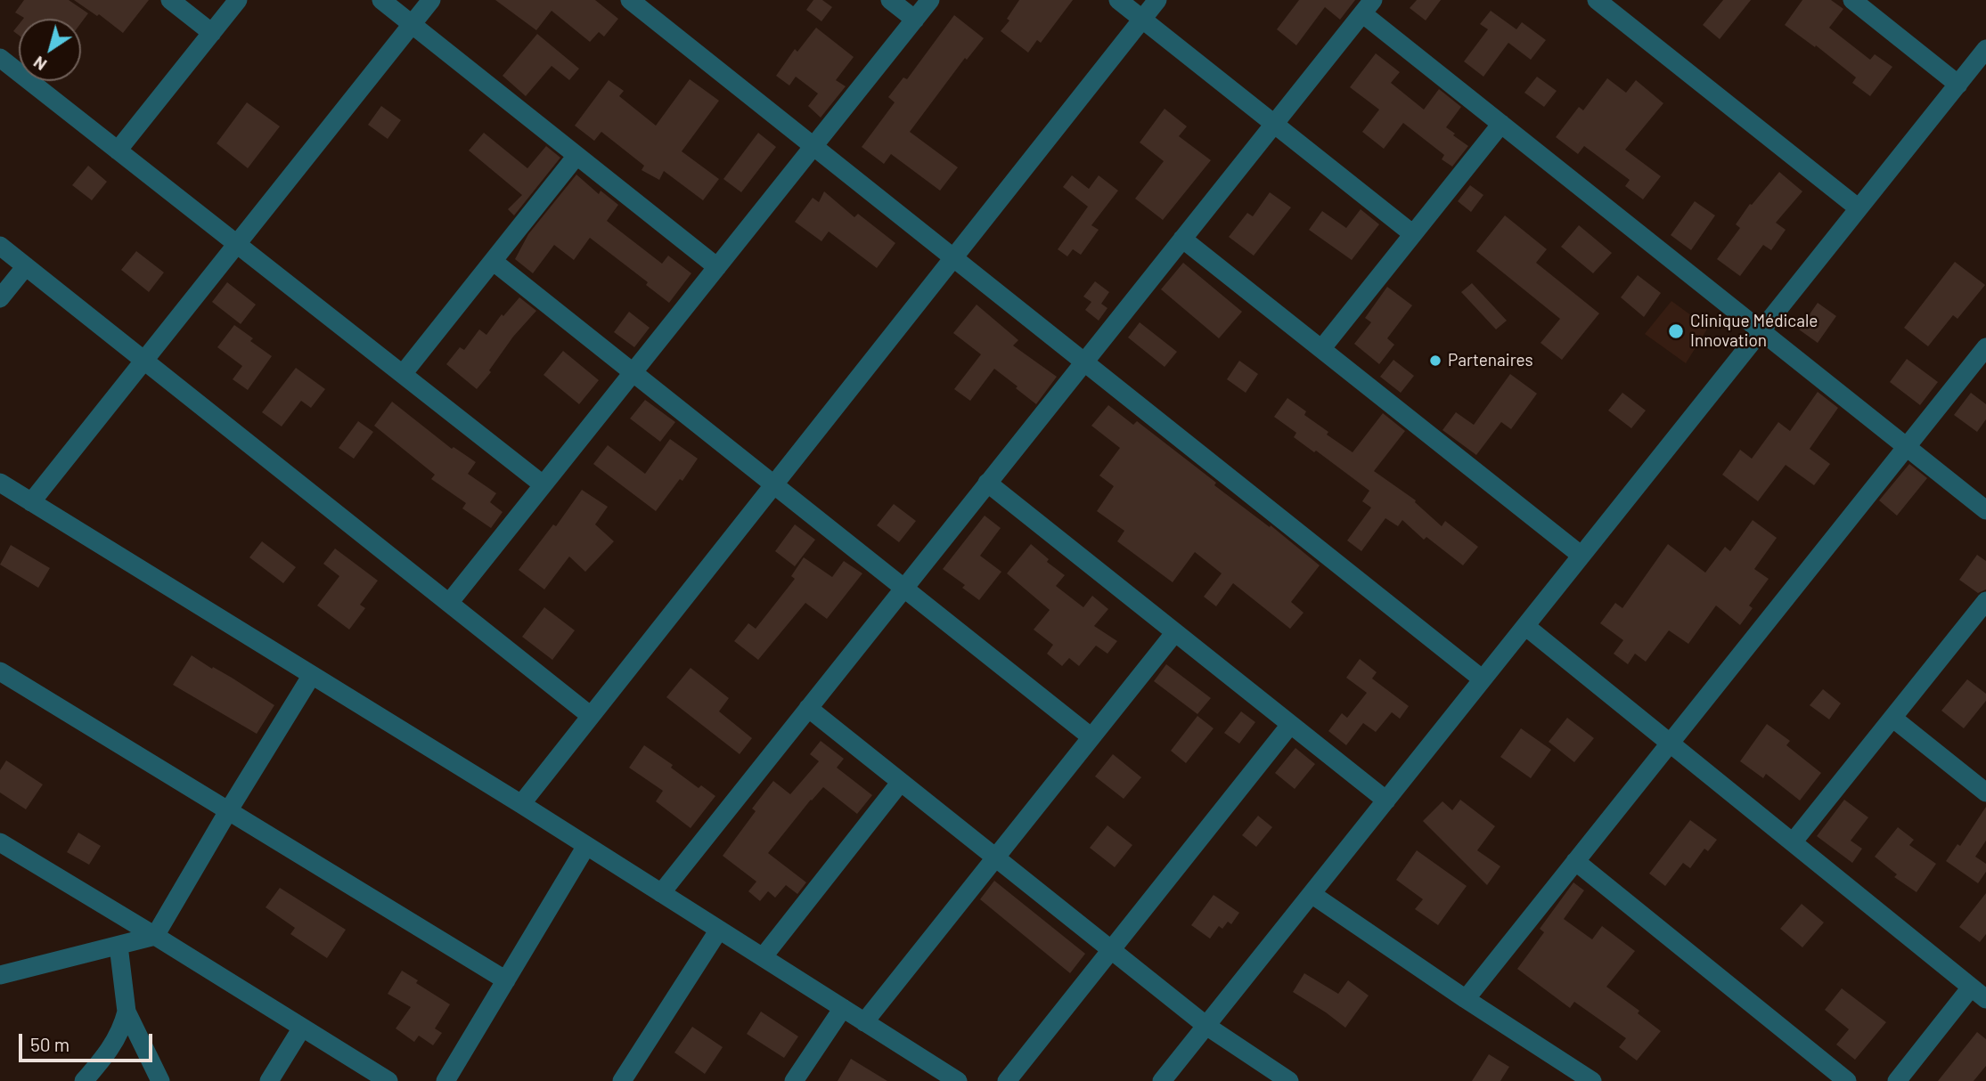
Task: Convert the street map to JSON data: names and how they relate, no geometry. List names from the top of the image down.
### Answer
{
  "places": ["Clinique Médicale Innovation", "Partenaires"],
  "scale_bar": "50 m",
  "north": "bottom left"
}
